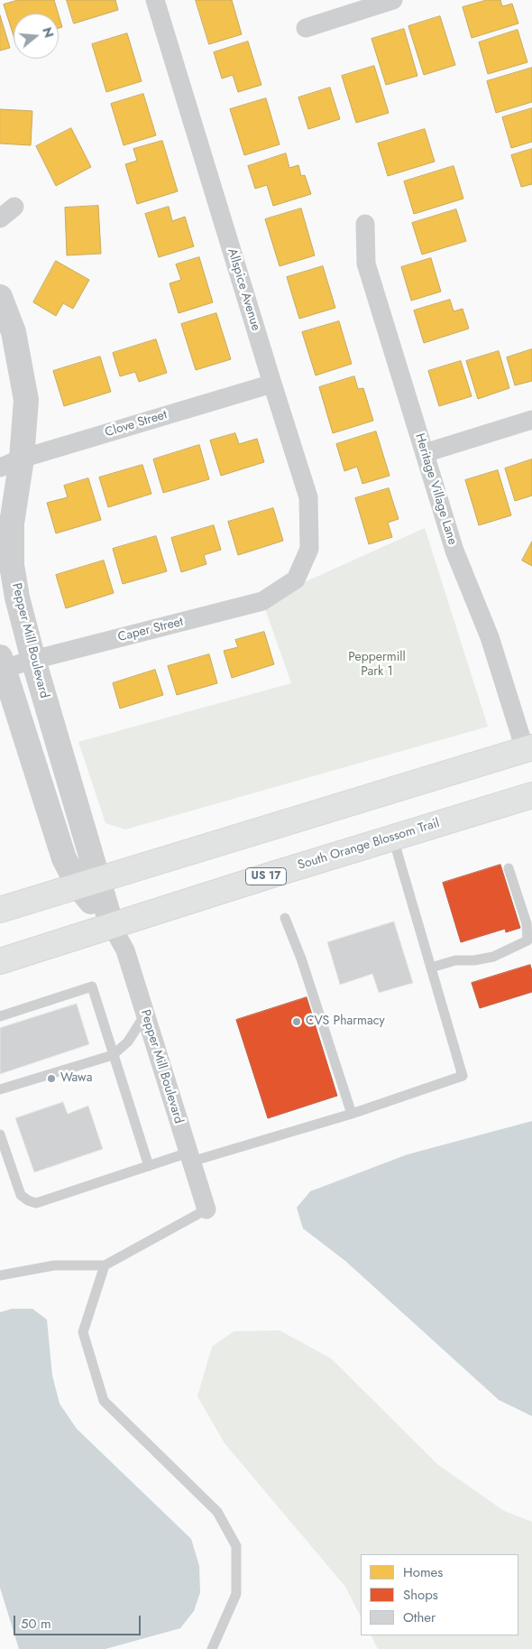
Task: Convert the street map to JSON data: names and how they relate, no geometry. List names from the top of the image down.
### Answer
{
  "streets": {
    "main road": ["South Orange Blossom Trail", "US 17"],
    "street": [
      "Allspice Avenue",
      "Clove Street",
      "Heritage Village Lane",
      "Caper Street",
      "Pepper Mill Boulevard"
    ]
  },
  "crossings": [
    ["Allspice Avenue", "Clove Street"],
    ["Allspice Avenue", "Caper Street"],
    ["Clove Street", "Pepper Mill Boulevard"],
    ["Caper Street", "Pepper Mill Boulevard"],
    ["Pepper Mill Boulevard", "South Orange Blossom Trail"]
  ],
  "parks": ["Peppermill Park 1"],
  "places": ["CVS Pharmacy", "Wawa"],
  "legend": ["Homes", "Shops", "Other"],
  "scale_bar": "50 m",
  "north": "right"
}
